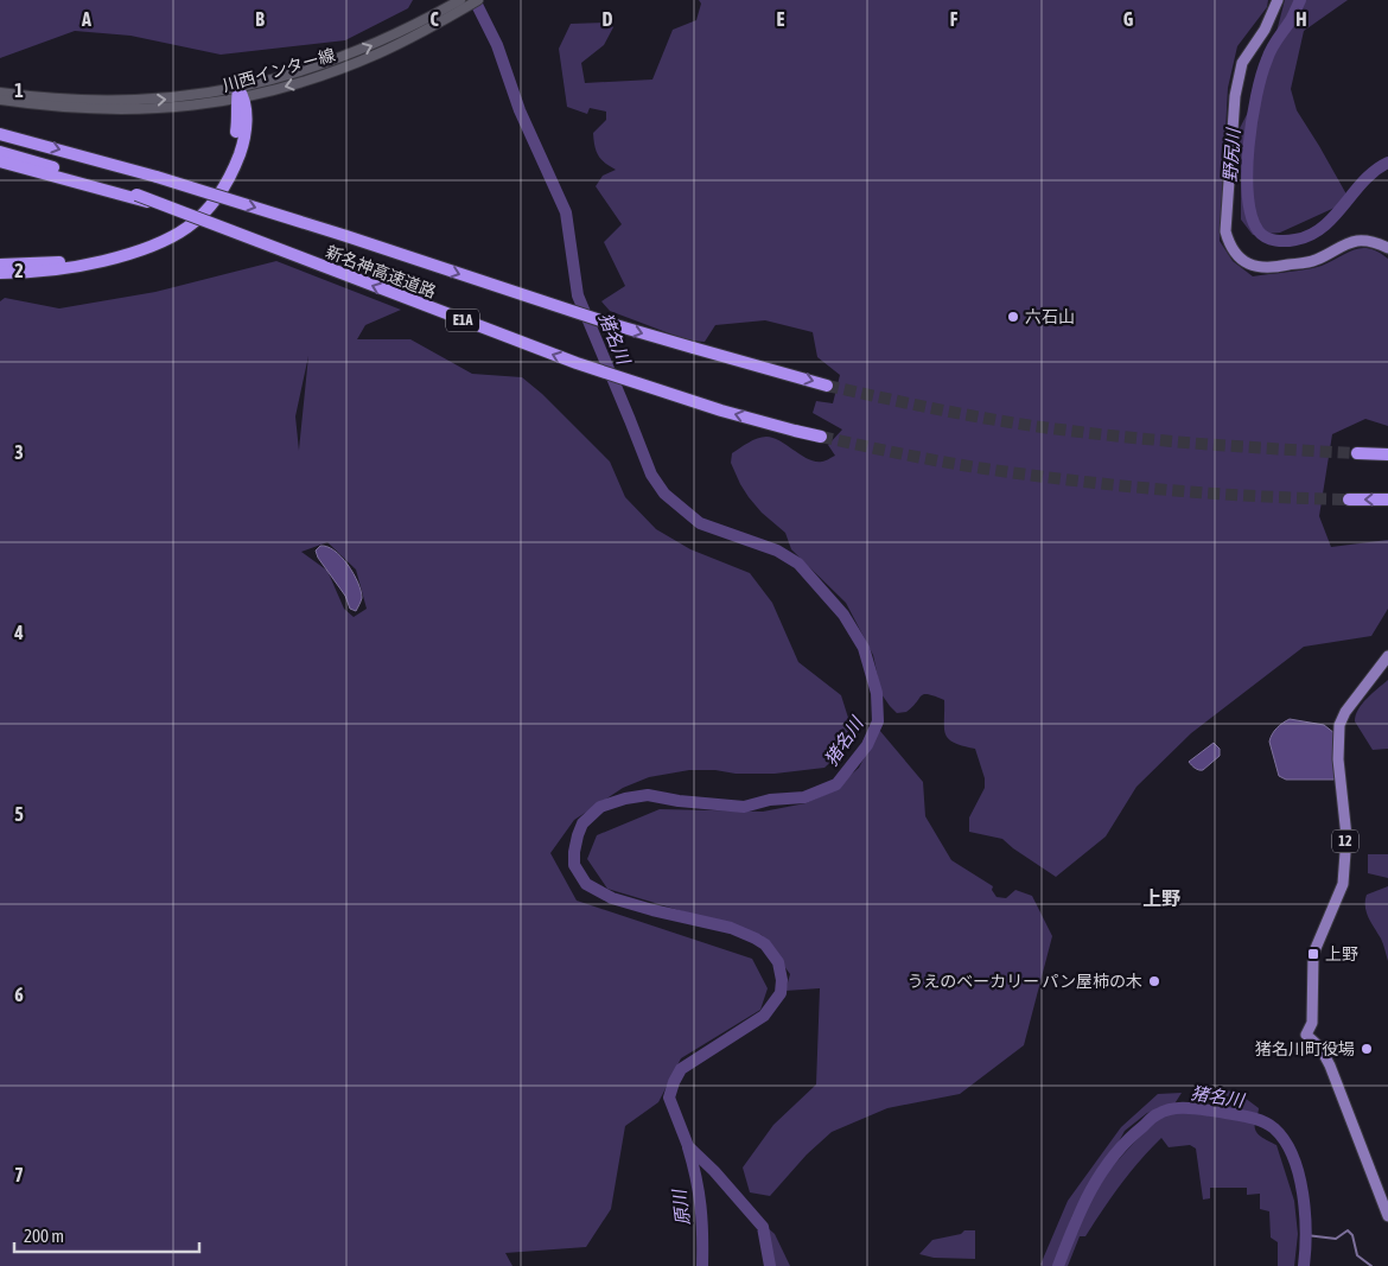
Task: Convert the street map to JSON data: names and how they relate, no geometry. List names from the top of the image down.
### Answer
{
  "streets": {
    "highway": ["新名神高速道路", "E1A"],
    "main road": ["川西インター線", "12"]
  },
  "districts": ["上野"],
  "water": ["野尻川", "猪名川", "原川"],
  "places": {
    "other": ["六石山", "うえのベーカリー パン屋柿の木", "猪名川町役場"],
    "transit": ["上野"]
  },
  "scale_bar": "200 m",
  "grid": {
    "columns": [
      "A",
      "B",
      "C",
      "D",
      "E",
      "F",
      "G",
      "H"
    ],
    "rows": [
      "1",
      "2",
      "3",
      "4",
      "5",
      "6",
      "7"
    ]
  }
}
